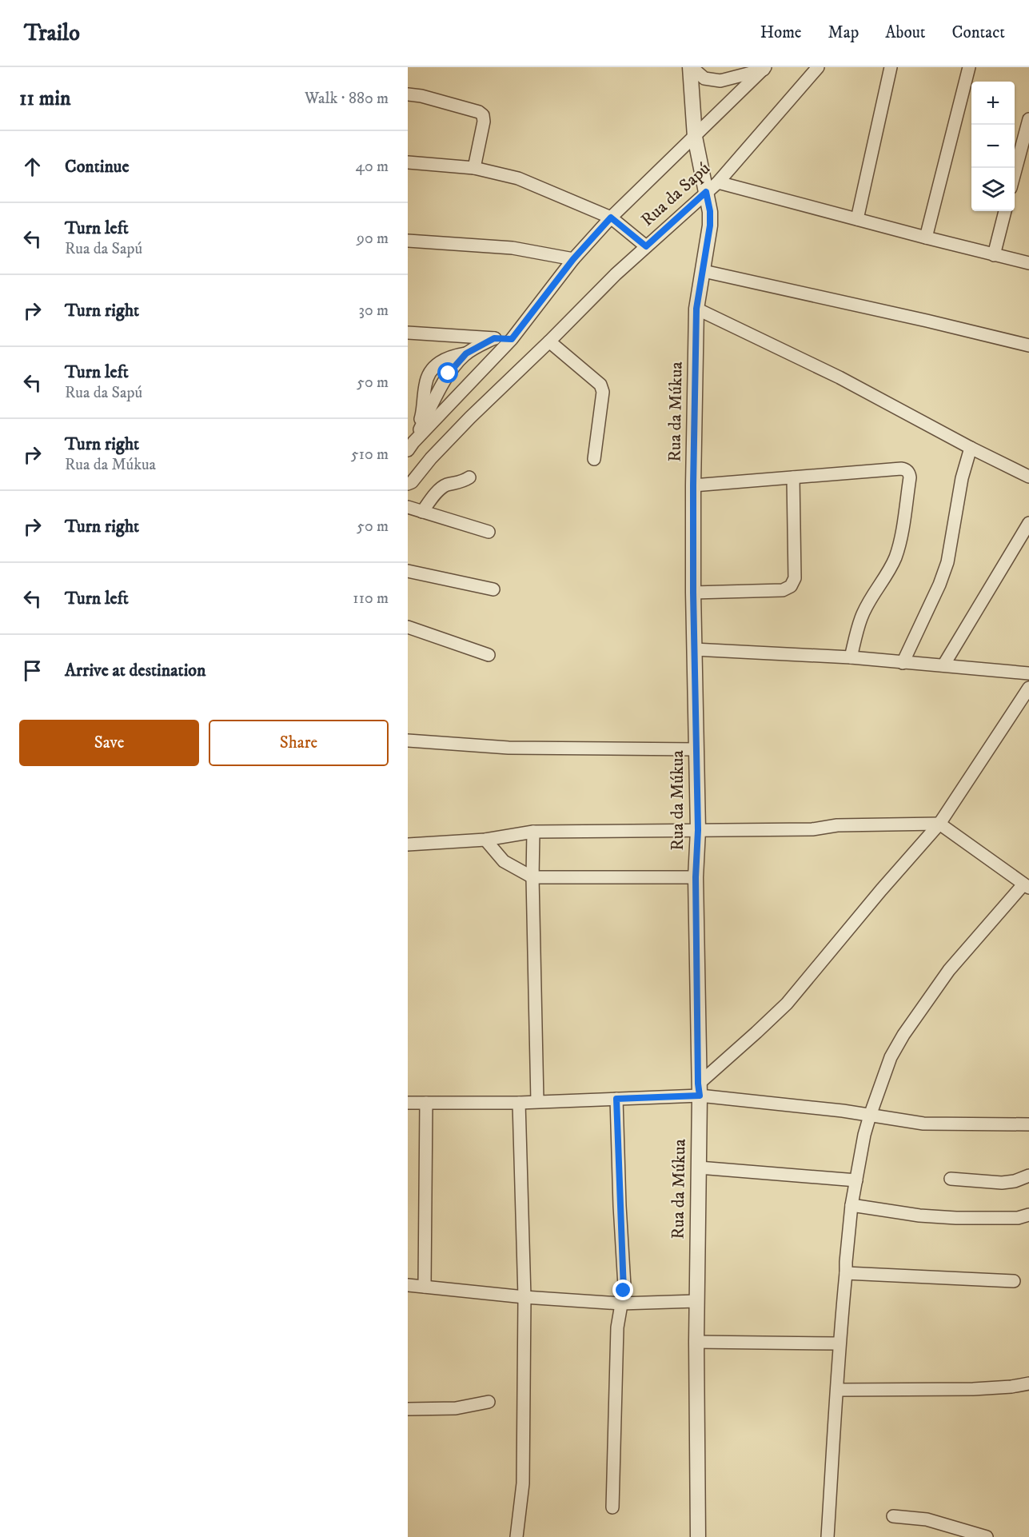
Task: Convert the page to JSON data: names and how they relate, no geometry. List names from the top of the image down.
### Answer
{
  "streets": {
    "street": ["Rua da Sapú", "Rua da Múkua"]
  },
  "crossings": [
    ["Rua da Sapú", "Rua da Múkua"]
  ],
  "page": {
    "header": "Trailo",
    "nav": [
      "Home",
      "Map",
      "About",
      "Contact"
    ],
    "heading": ["11 min", "Walk · 880 m"],
    "map_buttons": ["+", "−"],
    "list": [
      ["Continue", "40 m"],
      ["Turn left", "Rua da Sapú", "90 m"],
      ["Turn right", "30 m"],
      ["Turn left", "Rua da Sapú", "50 m"],
      ["Turn right", "Rua da Múkua", "510 m"],
      ["Turn right", "50 m"],
      ["Turn left", "110 m"],
      "Arrive at destination"
    ],
    "buttons": ["Save", "Share"]
  }
}
